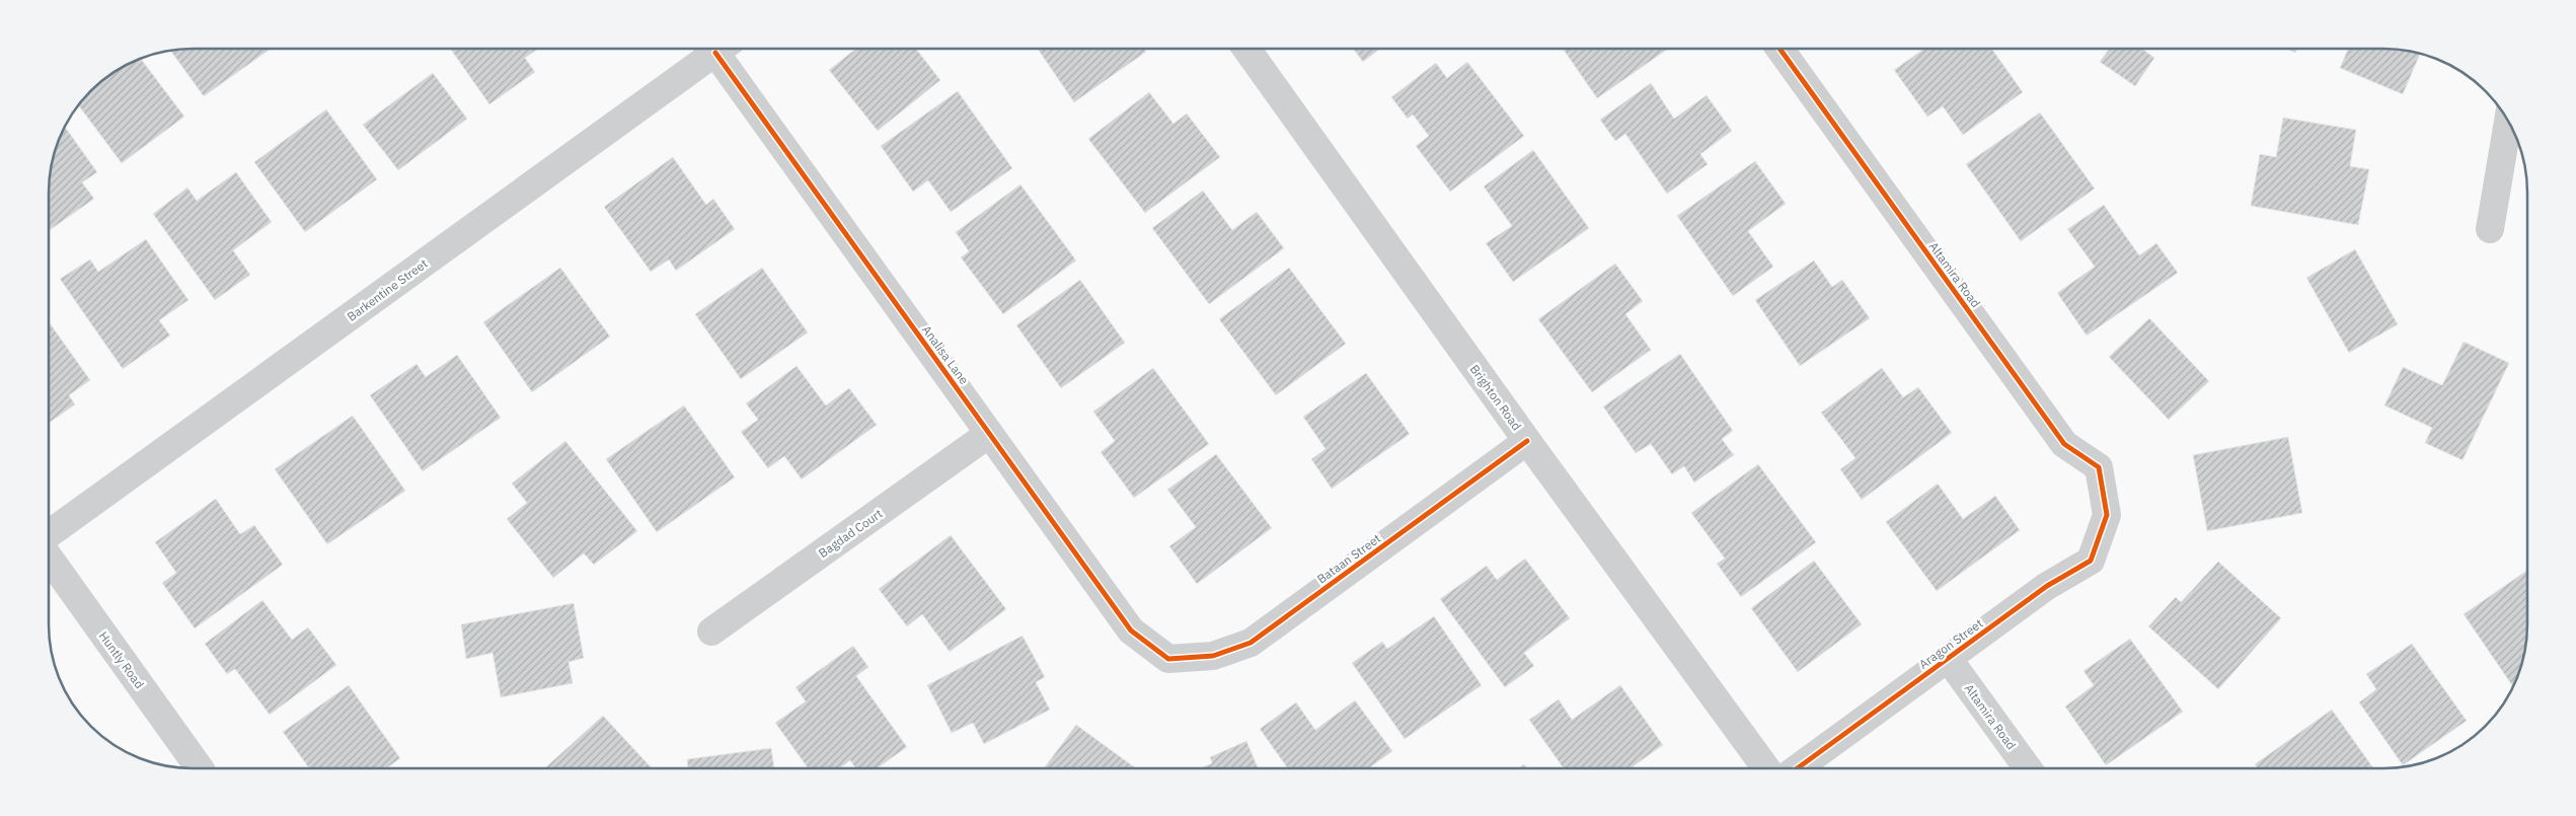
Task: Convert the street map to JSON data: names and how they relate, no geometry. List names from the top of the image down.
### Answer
{
  "streets": {
    "street": [
      "Altamira Road",
      "Barkentine Street",
      "Analisa Lane",
      "Brighton Road",
      "Bagdad Court",
      "Bataan Street",
      "Aragon Street",
      "Huntly Road"
    ]
  },
  "crossings": [
    ["Altamira Road", "Aragon Street"],
    ["Analisa Lane", "Bagdad Court"],
    ["Analisa Lane", "Bataan Street"],
    ["Brighton Road", "Bataan Street"]
  ]
}
